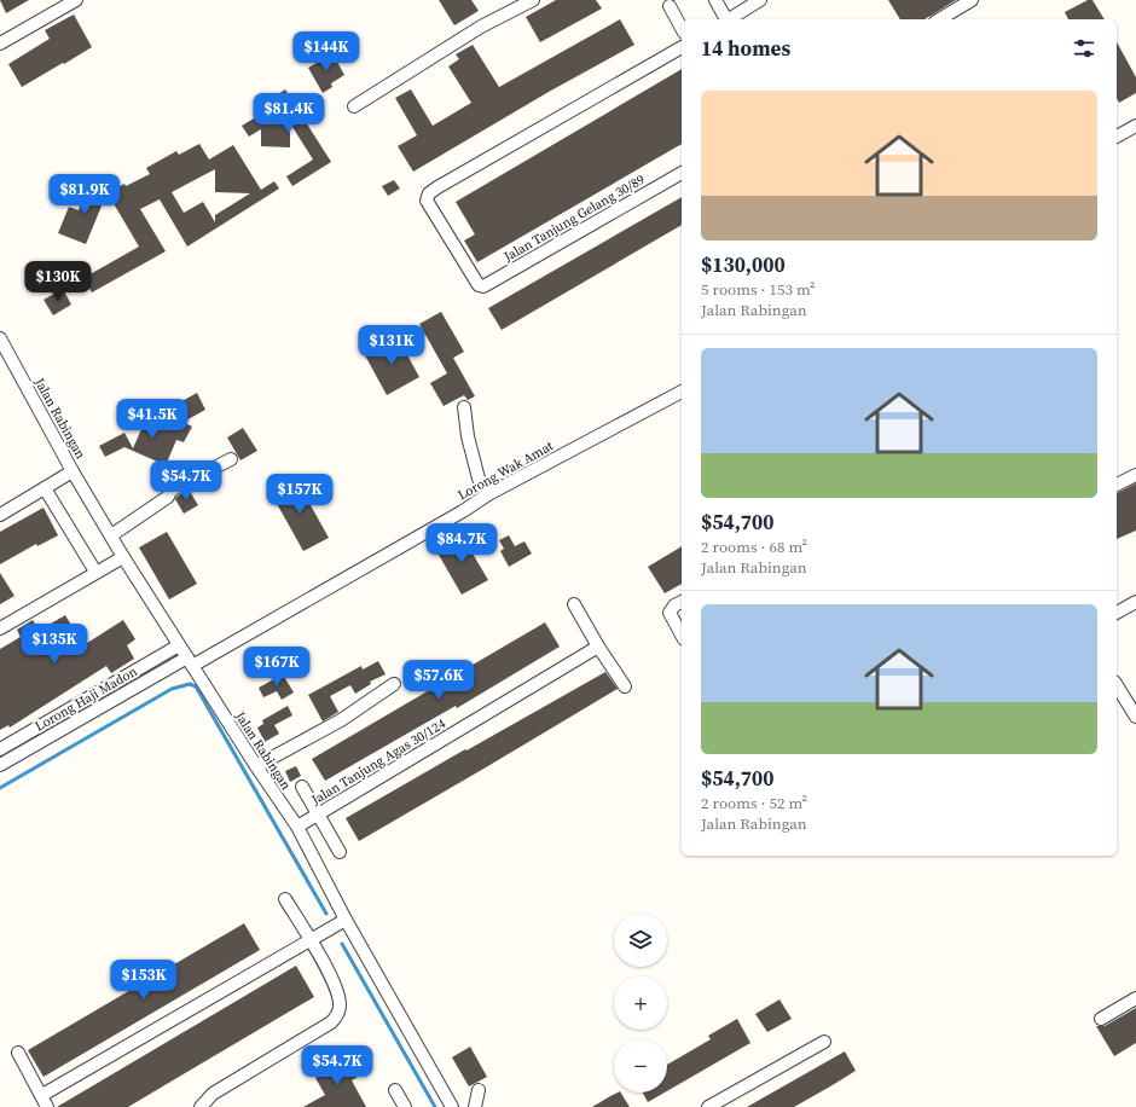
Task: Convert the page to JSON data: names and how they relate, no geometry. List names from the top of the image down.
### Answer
{
  "streets": {
    "street": [
      "Jalan Tanjung Gelang 30/89",
      "Jalan Rabingan",
      "Lorong Wak Amat",
      "Lorong Haji Madon",
      "Jalan Tanjung Agas 30/124"
    ]
  },
  "crossings": [
    ["Jalan Rabingan", "Lorong Wak Amat"],
    ["Jalan Rabingan", "Lorong Haji Madon"],
    ["Jalan Rabingan", "Jalan Tanjung Agas 30/124"],
    ["Lorong Wak Amat", "Lorong Haji Madon"]
  ],
  "page": {
    "heading": "14 homes",
    "price": [
      "$144K",
      "$81.4K",
      "$81.9K",
      "$130K",
      "$131K",
      "$41.5K",
      "$54.7K",
      "$157K",
      "$84.7K",
      "$135K",
      "$167K",
      "$57.6K",
      "$153K",
      "$54.7K"
    ],
    "list": [
      {
        "name": "$130,000",
        "note": "5 rooms · 153 m² · Jalan Rabingan"
      },
      {
        "name": "$54,700",
        "note": "2 rooms · 68 m² · Jalan Rabingan"
      },
      {
        "name": "$54,700",
        "note": "2 rooms · 52 m² · Jalan Rabingan"
      }
    ],
    "map_buttons": ["+", "−"]
  }
}
